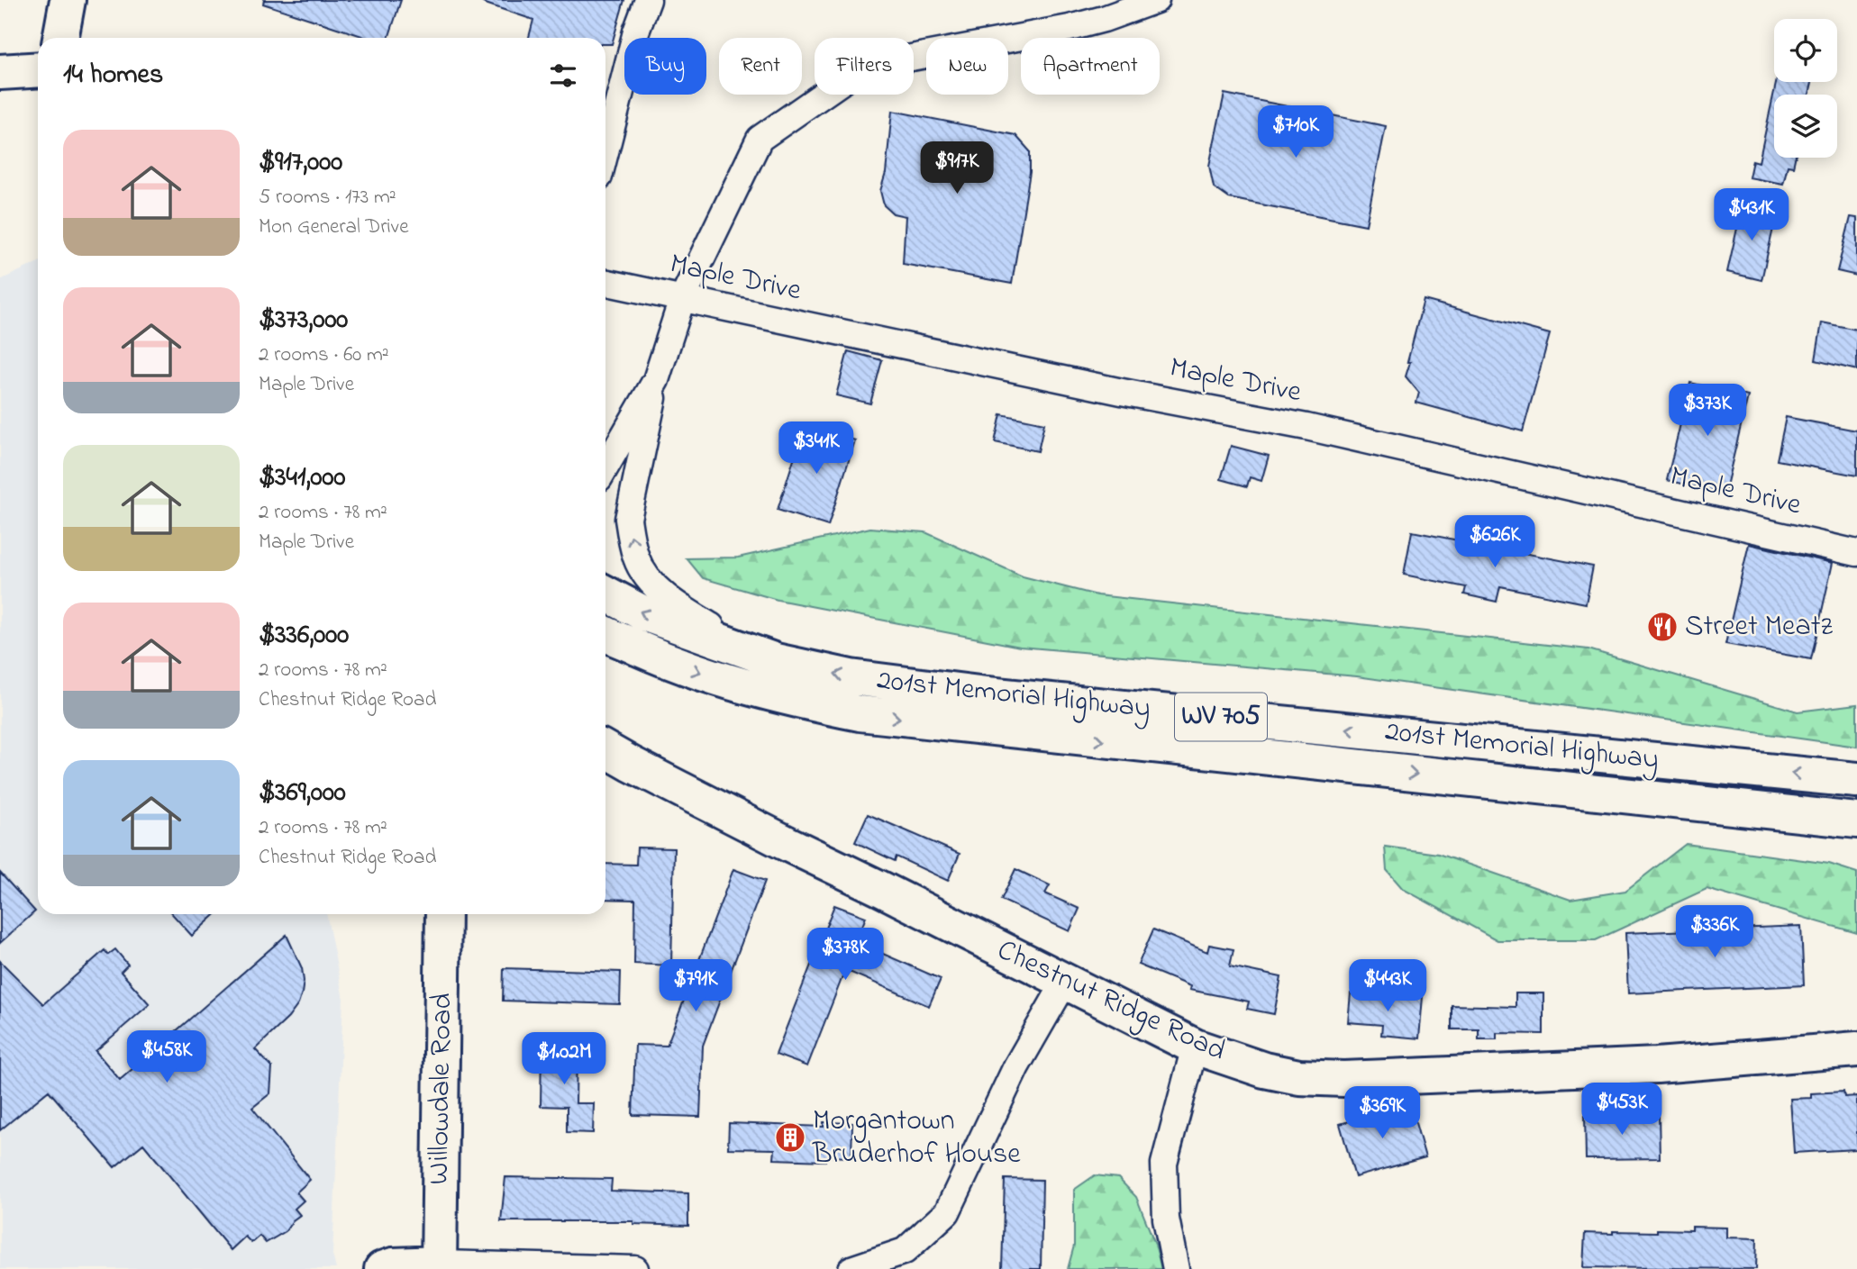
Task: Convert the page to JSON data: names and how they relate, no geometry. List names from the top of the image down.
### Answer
{
  "streets": {
    "main road": [
      "201st Memorial Highway",
      "WV 705",
      "Chestnut Ridge Road",
      "Willowdale Road"
    ],
    "street": ["Maple Drive"]
  },
  "places": {
    "restaurant": ["Street Meatz"],
    "building": ["Morgantown Bruderhof House"]
  },
  "page": {
    "chip": [
      "Buy",
      "Rent",
      "Filters",
      "New",
      "Apartment"
    ],
    "heading": "14 homes",
    "price": [
      "$710K",
      "$917K",
      "$431K",
      "$373K",
      "$341K",
      "$626K",
      "$336K",
      "$378K",
      "$791K",
      "$443K",
      "$458K",
      "$1.02M",
      "$453K",
      "$369K"
    ],
    "list": [
      {
        "name": "$917,000",
        "note": "5 rooms · 173 m² · Mon General Drive"
      },
      {
        "name": "$373,000",
        "note": "2 rooms · 60 m² · Maple Drive"
      },
      {
        "name": "$341,000",
        "note": "2 rooms · 78 m² · Maple Drive"
      },
      {
        "name": "$336,000",
        "note": "2 rooms · 78 m² · Chestnut Ridge Road"
      },
      {
        "name": "$369,000",
        "note": "2 rooms · 78 m² · Chestnut Ridge Road"
      }
    ]
  }
}
